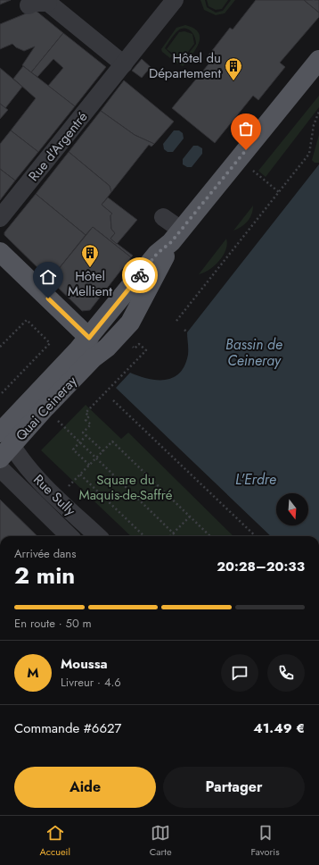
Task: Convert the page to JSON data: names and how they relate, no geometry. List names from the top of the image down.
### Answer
{
  "streets": {
    "main road": ["Quai Ceineray"],
    "street": ["Rue d'Argentré", "Rue Sully"]
  },
  "crossings": [
    ["Quai Ceineray", "Rue Sully"]
  ],
  "water": ["Bassin de Ceineray", "L'Erdre"],
  "parks": ["Square du Maquis-de-Saffré"],
  "places": {
    "building": ["Hôtel du Département", "Hôtel Mellient"]
  },
  "north": "bottom",
  "page": {
    "heading": ["2 min", "Arrivée dans", "20:28–20:33"],
    "panel": [
      "Moussa",
      "Livreur · 4.6",
      "Commande #6627",
      "41.49 €"
    ],
    "bar": "En route · 50 m",
    "round": "M",
    "buttons": ["Aide", "Partager"],
    "tabs": ["Accueil", "Carte", "Favoris"]
  }
}
